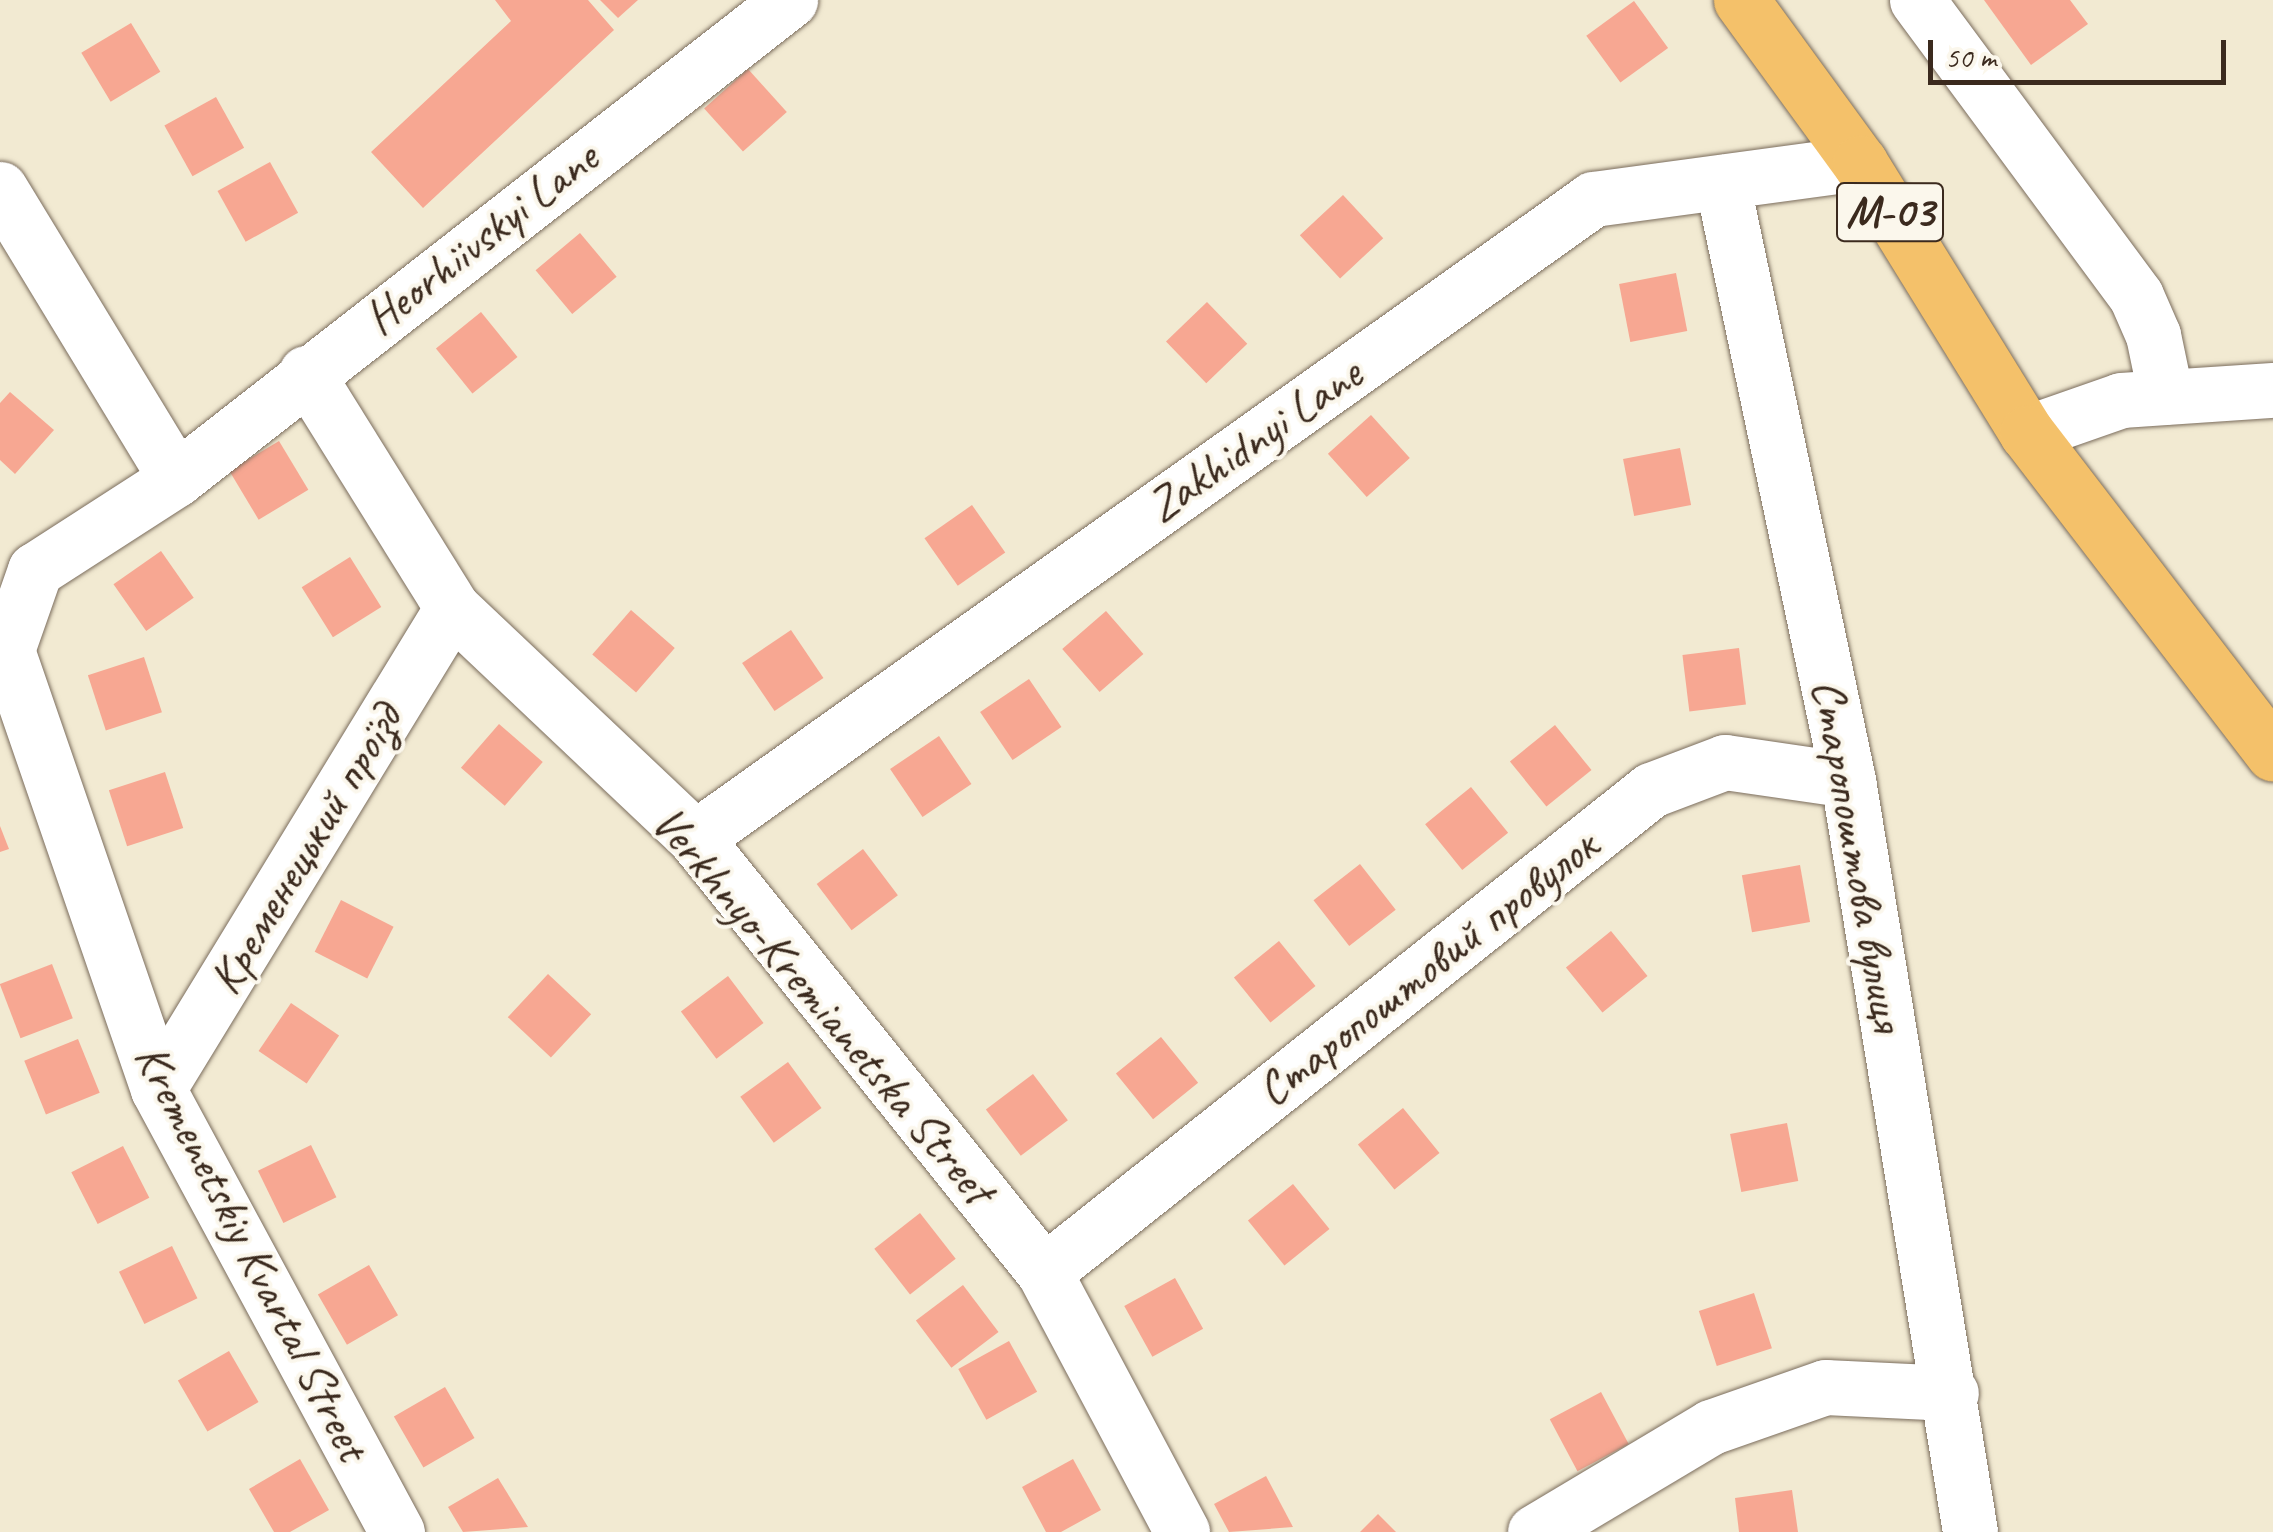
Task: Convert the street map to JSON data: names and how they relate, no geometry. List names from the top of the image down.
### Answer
{
  "streets": {
    "highway": ["М-03"],
    "street": [
      "Heorhiivskyi Lane",
      "Zakhidnyi Lane",
      "Кременецький проїзд",
      "Старопоштова вулиця",
      "Старопоштовий провулок",
      "Verkhnyo-Kremianetska Street",
      "Kremenetskiy Kvartal Street"
    ]
  },
  "crossings": [
    ["М-03", "Zakhidnyi Lane"],
    ["Heorhiivskyi Lane", "Verkhnyo-Kremianetska Street"],
    ["Heorhiivskyi Lane", "Kremenetskiy Kvartal Street"],
    ["Zakhidnyi Lane", "Старопоштова вулиця"],
    ["Zakhidnyi Lane", "Verkhnyo-Kremianetska Street"],
    ["Кременецький проїзд", "Verkhnyo-Kremianetska Street"],
    ["Кременецький проїзд", "Kremenetskiy Kvartal Street"],
    ["Старопоштова вулиця", "Старопоштовий провулок"],
    ["Старопоштовий провулок", "Verkhnyo-Kremianetska Street"]
  ],
  "scale_bar": "50 m"
}
